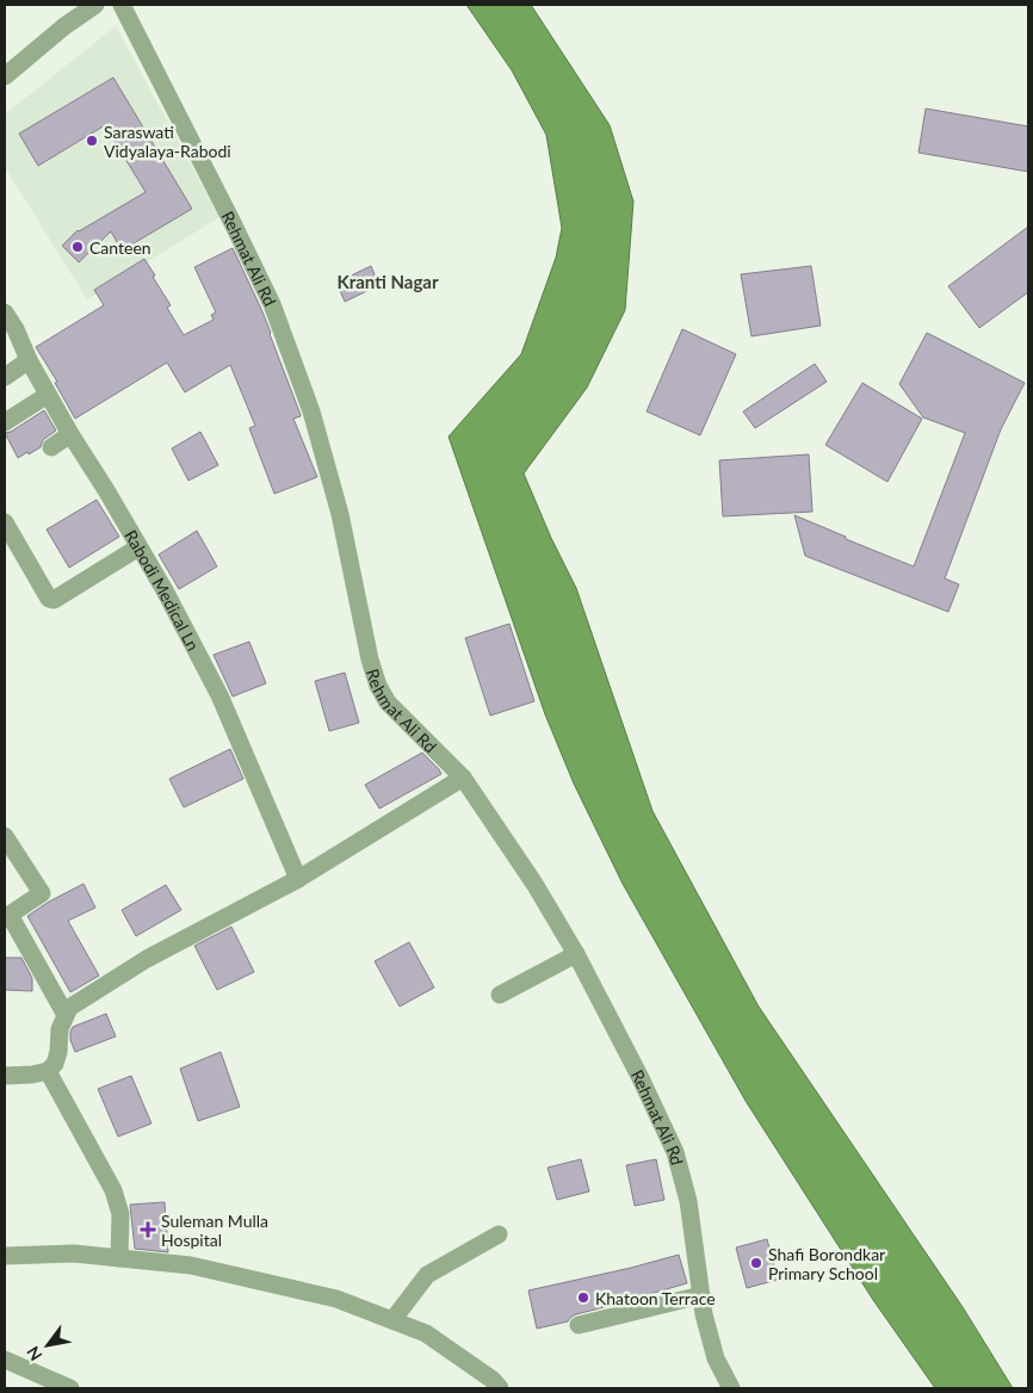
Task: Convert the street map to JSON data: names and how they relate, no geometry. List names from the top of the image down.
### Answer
{
  "streets": {
    "street": ["Rehmat Ali Rd", "Rabodi Medical Ln"]
  },
  "districts": ["Kranti Nagar"],
  "places": {
    "other": [
      "Saraswati Vidyalaya-Rabodi",
      "Canteen",
      "Shafi Borondkar Primary School",
      "Khatoon Terrace"
    ],
    "health": ["Suleman Mulla Hospital"]
  },
  "north": "bottom left"
}
